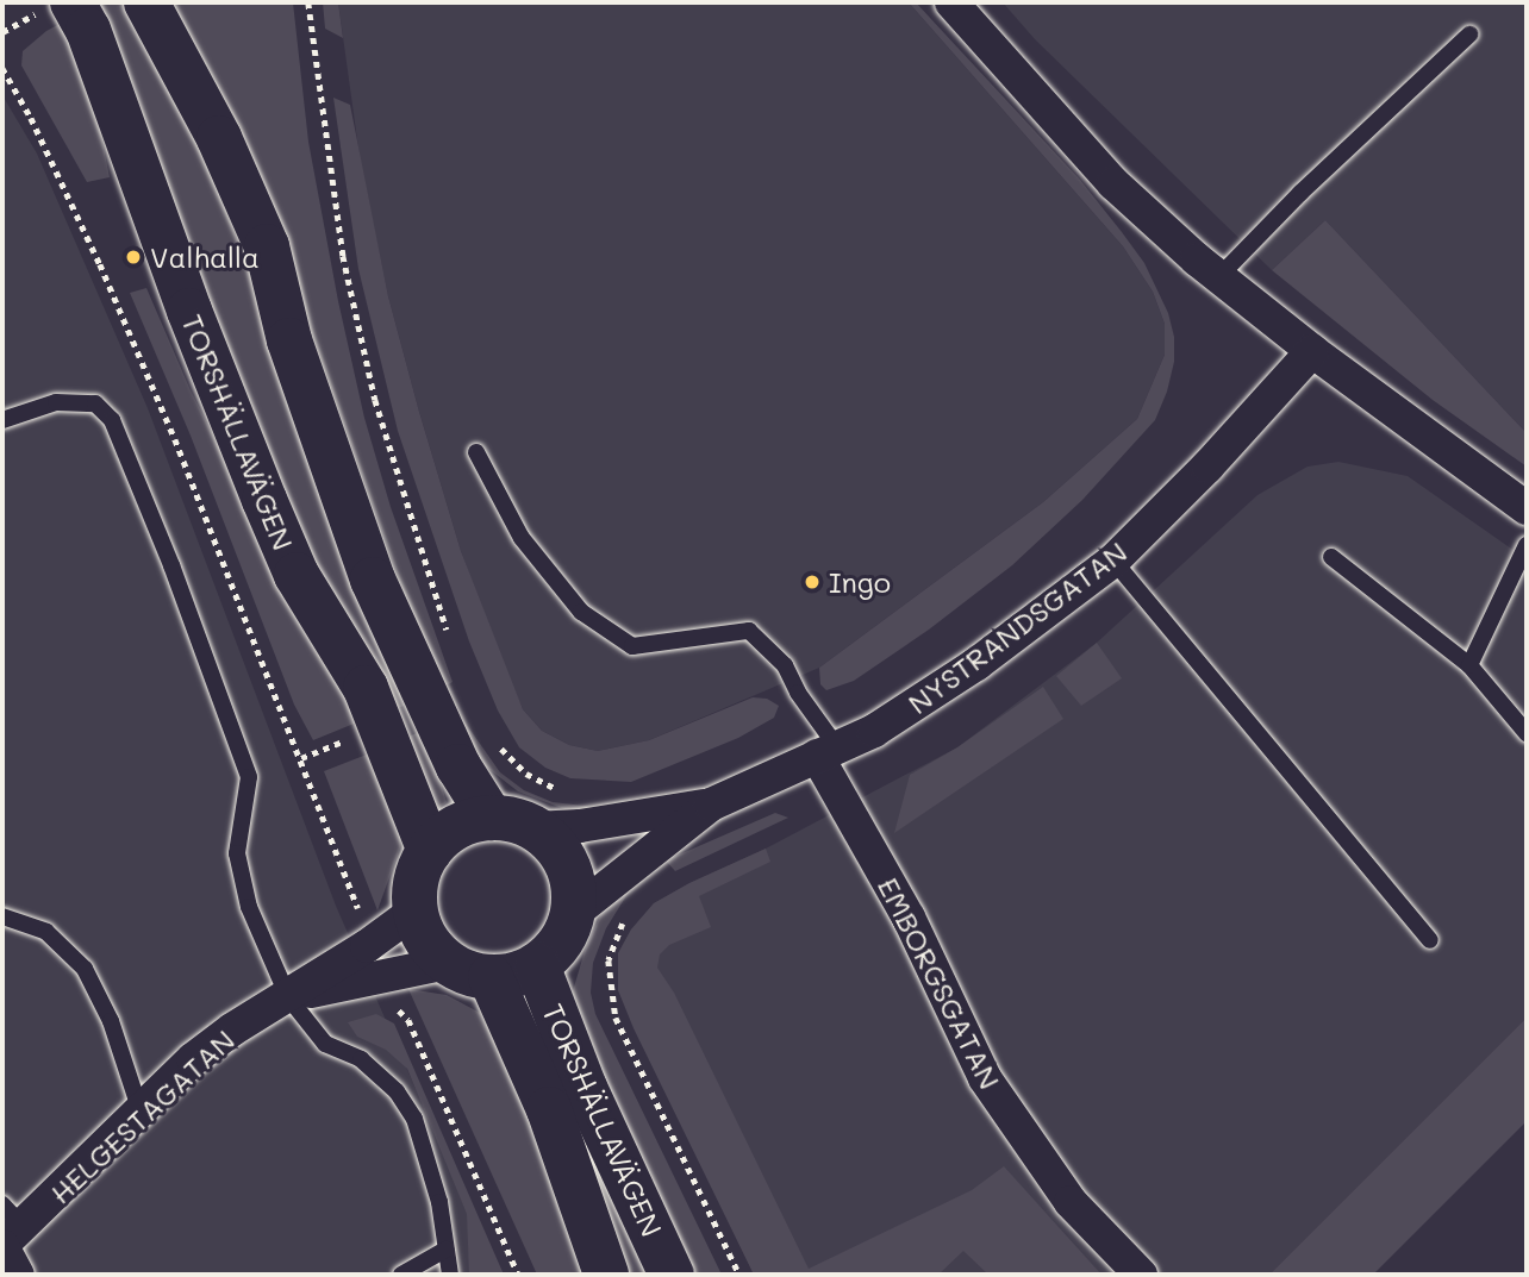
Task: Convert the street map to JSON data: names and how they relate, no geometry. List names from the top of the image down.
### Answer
{
  "streets": {
    "main road": ["TORSHÄLLAVÄGEN"],
    "street": ["NYSTRANDSGATAN", "EMBORGSGATAN", "HELGESTAGATAN"]
  },
  "crossings": [
    ["TORSHÄLLAVÄGEN", "NYSTRANDSGATAN"],
    ["TORSHÄLLAVÄGEN", "HELGESTAGATAN"],
    ["NYSTRANDSGATAN", "EMBORGSGATAN"],
    ["NYSTRANDSGATAN", "HELGESTAGATAN"]
  ],
  "places": ["Valhalla", "Ingo"]
}
